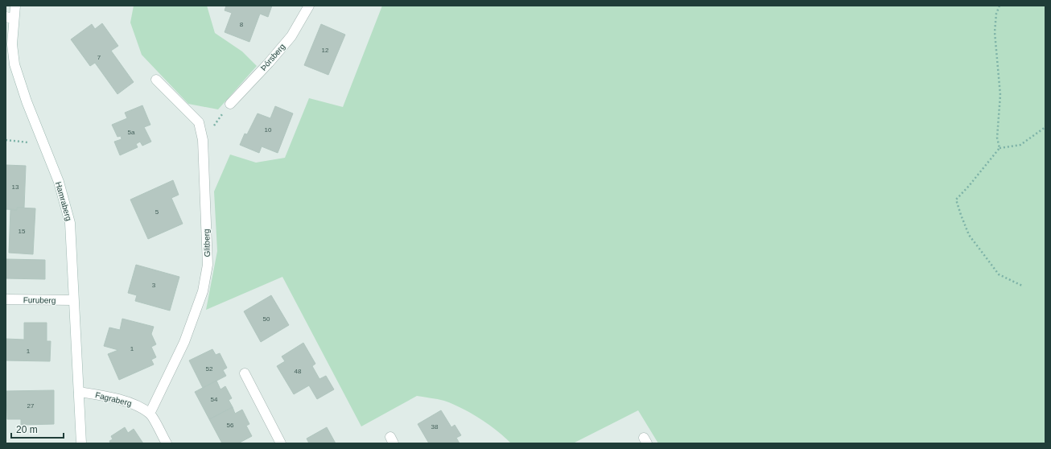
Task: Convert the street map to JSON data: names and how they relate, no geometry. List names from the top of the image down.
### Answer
{
  "streets": {
    "street": [
      "Þórsberg",
      "Hamraberg",
      "Glitberg",
      "Furuberg",
      "Fagraberg"
    ]
  },
  "crossings": [
    ["Hamraberg", "Furuberg"],
    ["Hamraberg", "Fagraberg"],
    ["Glitberg", "Fagraberg"]
  ],
  "house_numbers": [
    "8",
    "12",
    "7",
    "10",
    "5a",
    "13",
    "5",
    "15",
    "3",
    "50",
    "1",
    "1",
    "52",
    "48",
    "54",
    "27",
    "56",
    "38"
  ],
  "scale_bar": "20 m"
}
